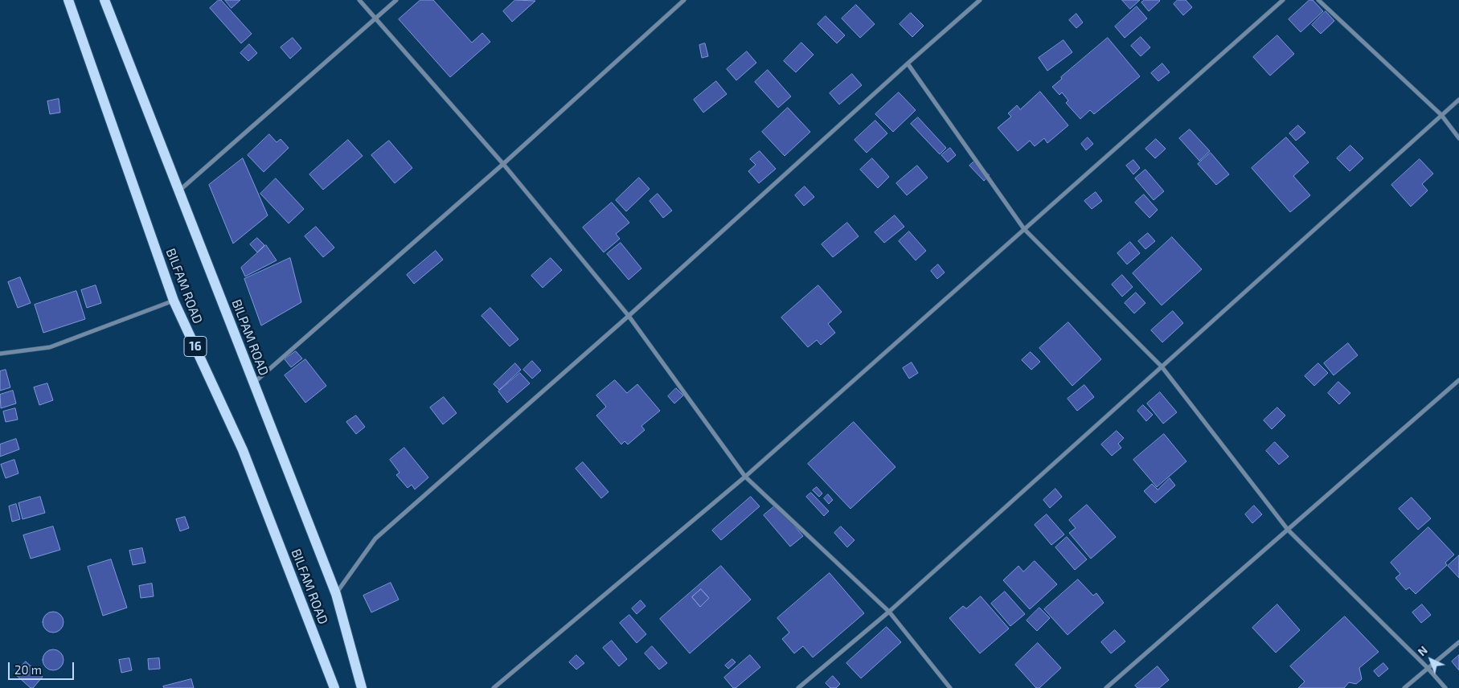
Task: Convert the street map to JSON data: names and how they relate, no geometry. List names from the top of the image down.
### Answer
{
  "streets": {
    "main road": ["BILFAM ROAD", "BILPAM ROAD", "16"]
  },
  "scale_bar": "20 m",
  "north": "top left"
}
